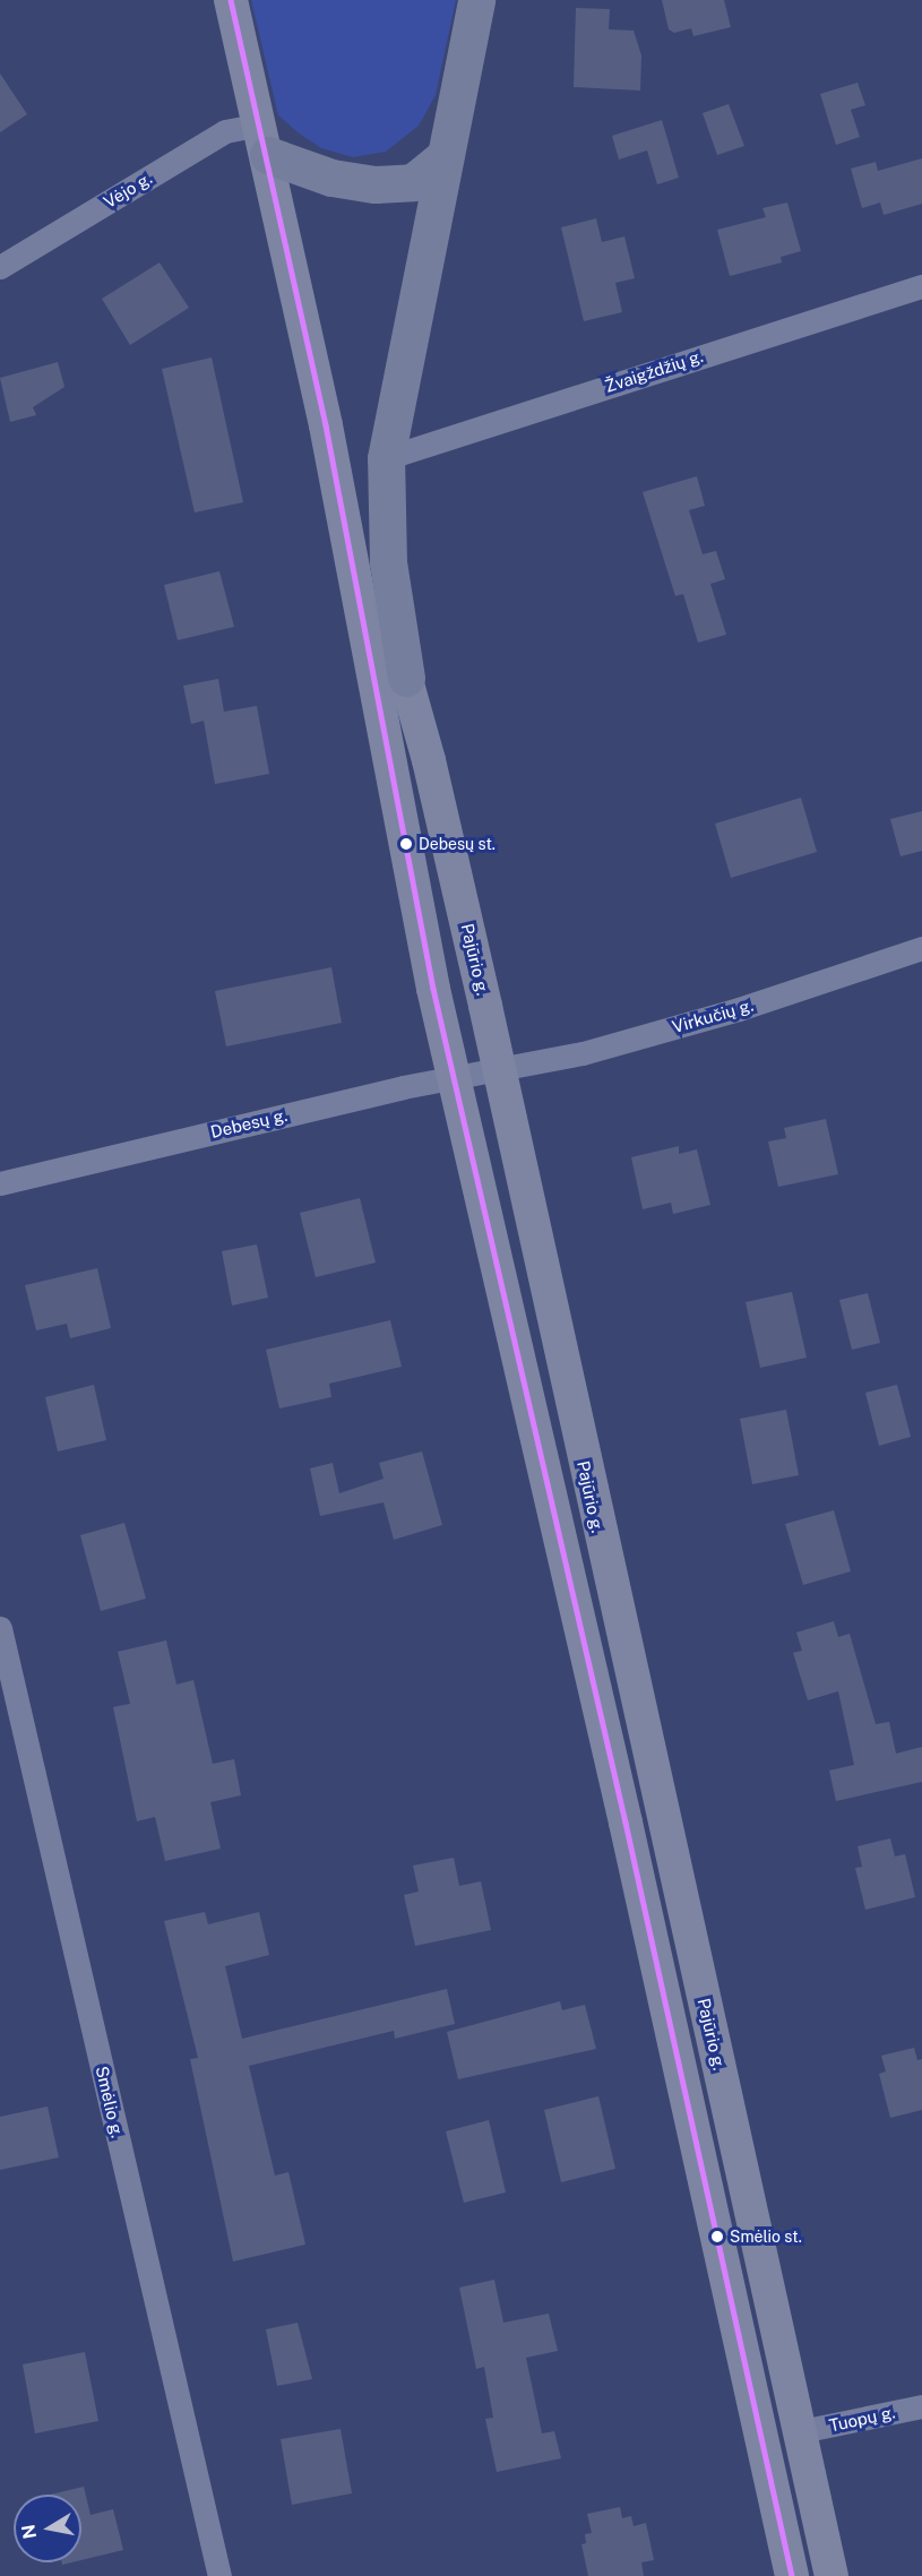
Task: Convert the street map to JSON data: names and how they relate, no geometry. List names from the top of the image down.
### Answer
{
  "streets": {
    "main road": ["Pajūrio g."],
    "street": [
      "Vėjo g.",
      "Žvaigždžių g.",
      "Virkučių g.",
      "Debesų g.",
      "Smėlio g.",
      "Tuopų g."
    ]
  },
  "crossings": [
    ["Vėjo g.", "Pajūrio g."],
    ["Pajūrio g.", "Virkučių g."],
    ["Pajūrio g.", "Debesų g."],
    ["Pajūrio g.", "Tuopų g."],
    ["Virkučių g.", "Debesų g."]
  ],
  "places": ["Debesų st.", "Smėlio st."],
  "north": "left"
}
